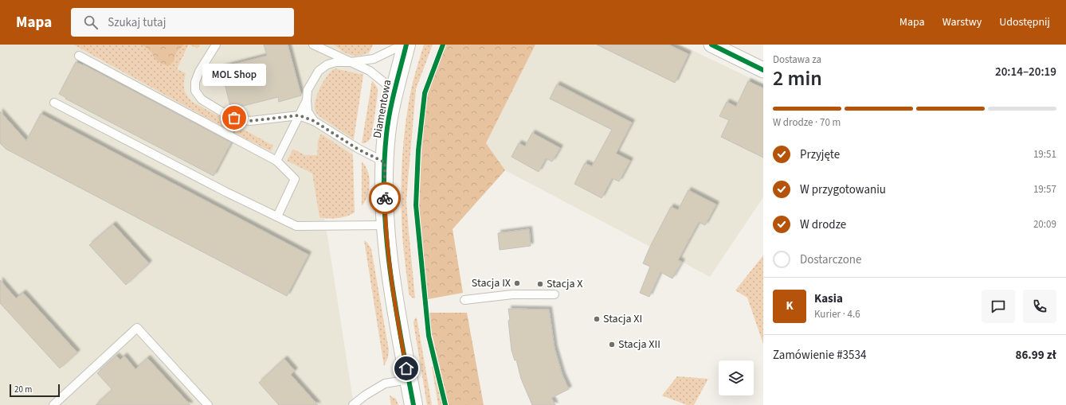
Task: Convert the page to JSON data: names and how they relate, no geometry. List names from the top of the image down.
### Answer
{
  "streets": {
    "street": ["Diamentowa"]
  },
  "places": [
    "MOL Shop",
    "Stacja IX",
    "Stacja X",
    "Stacja XI",
    "Stacja XII"
  ],
  "scale_bar": "20 m",
  "page": {
    "header": "Mapa",
    "search": "Szukaj tutaj",
    "nav": ["Mapa", "Warstwy", "Udostępnij"],
    "heading": ["2 min", "Dostawa za", "20:14–20:19"],
    "panel": [
      "Kasia",
      "Kurier · 4.6",
      "Zamówienie #3534",
      "86.99 zł"
    ],
    "bubble": "MOL Shop",
    "bar": "W drodze · 70 m",
    "list": [
      ["Przyjęte", "19:51"],
      ["W przygotowaniu", "19:57"],
      ["W drodze", "20:09"],
      "Dostarczone"
    ],
    "round": "K",
    "scale": "20 m"
  }
}
